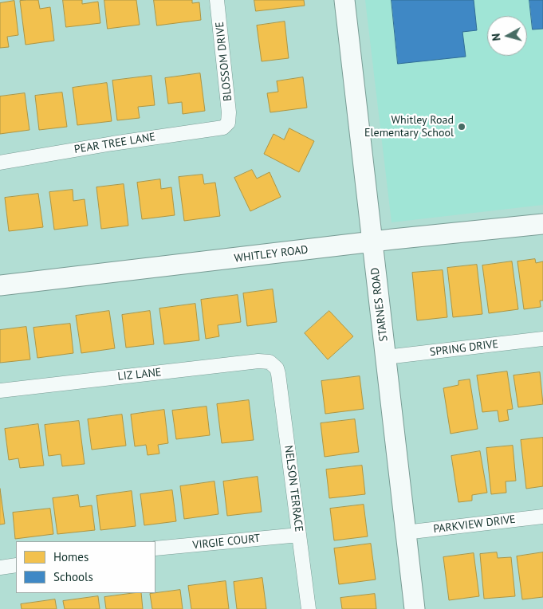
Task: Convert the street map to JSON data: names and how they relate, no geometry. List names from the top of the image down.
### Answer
{
  "streets": {
    "main road": ["WHITLEY ROAD", "STARNES ROAD"],
    "street": [
      "BLOSSOM DRIVE",
      "PEAR TREE LANE",
      "SPRING DRIVE",
      "LIZ LANE",
      "NELSON TERRACE",
      "PARKVIEW DRIVE",
      "VIRGIE COURT"
    ]
  },
  "crossings": [
    ["BLOSSOM DRIVE", "PEAR TREE LANE"],
    ["WHITLEY ROAD", "STARNES ROAD"],
    ["STARNES ROAD", "SPRING DRIVE"],
    ["STARNES ROAD", "PARKVIEW DRIVE"],
    ["LIZ LANE", "NELSON TERRACE"],
    ["NELSON TERRACE", "VIRGIE COURT"]
  ],
  "places": ["Whitley Road Elementary School"],
  "legend": ["Homes", "Schools"],
  "north": "left"
}
